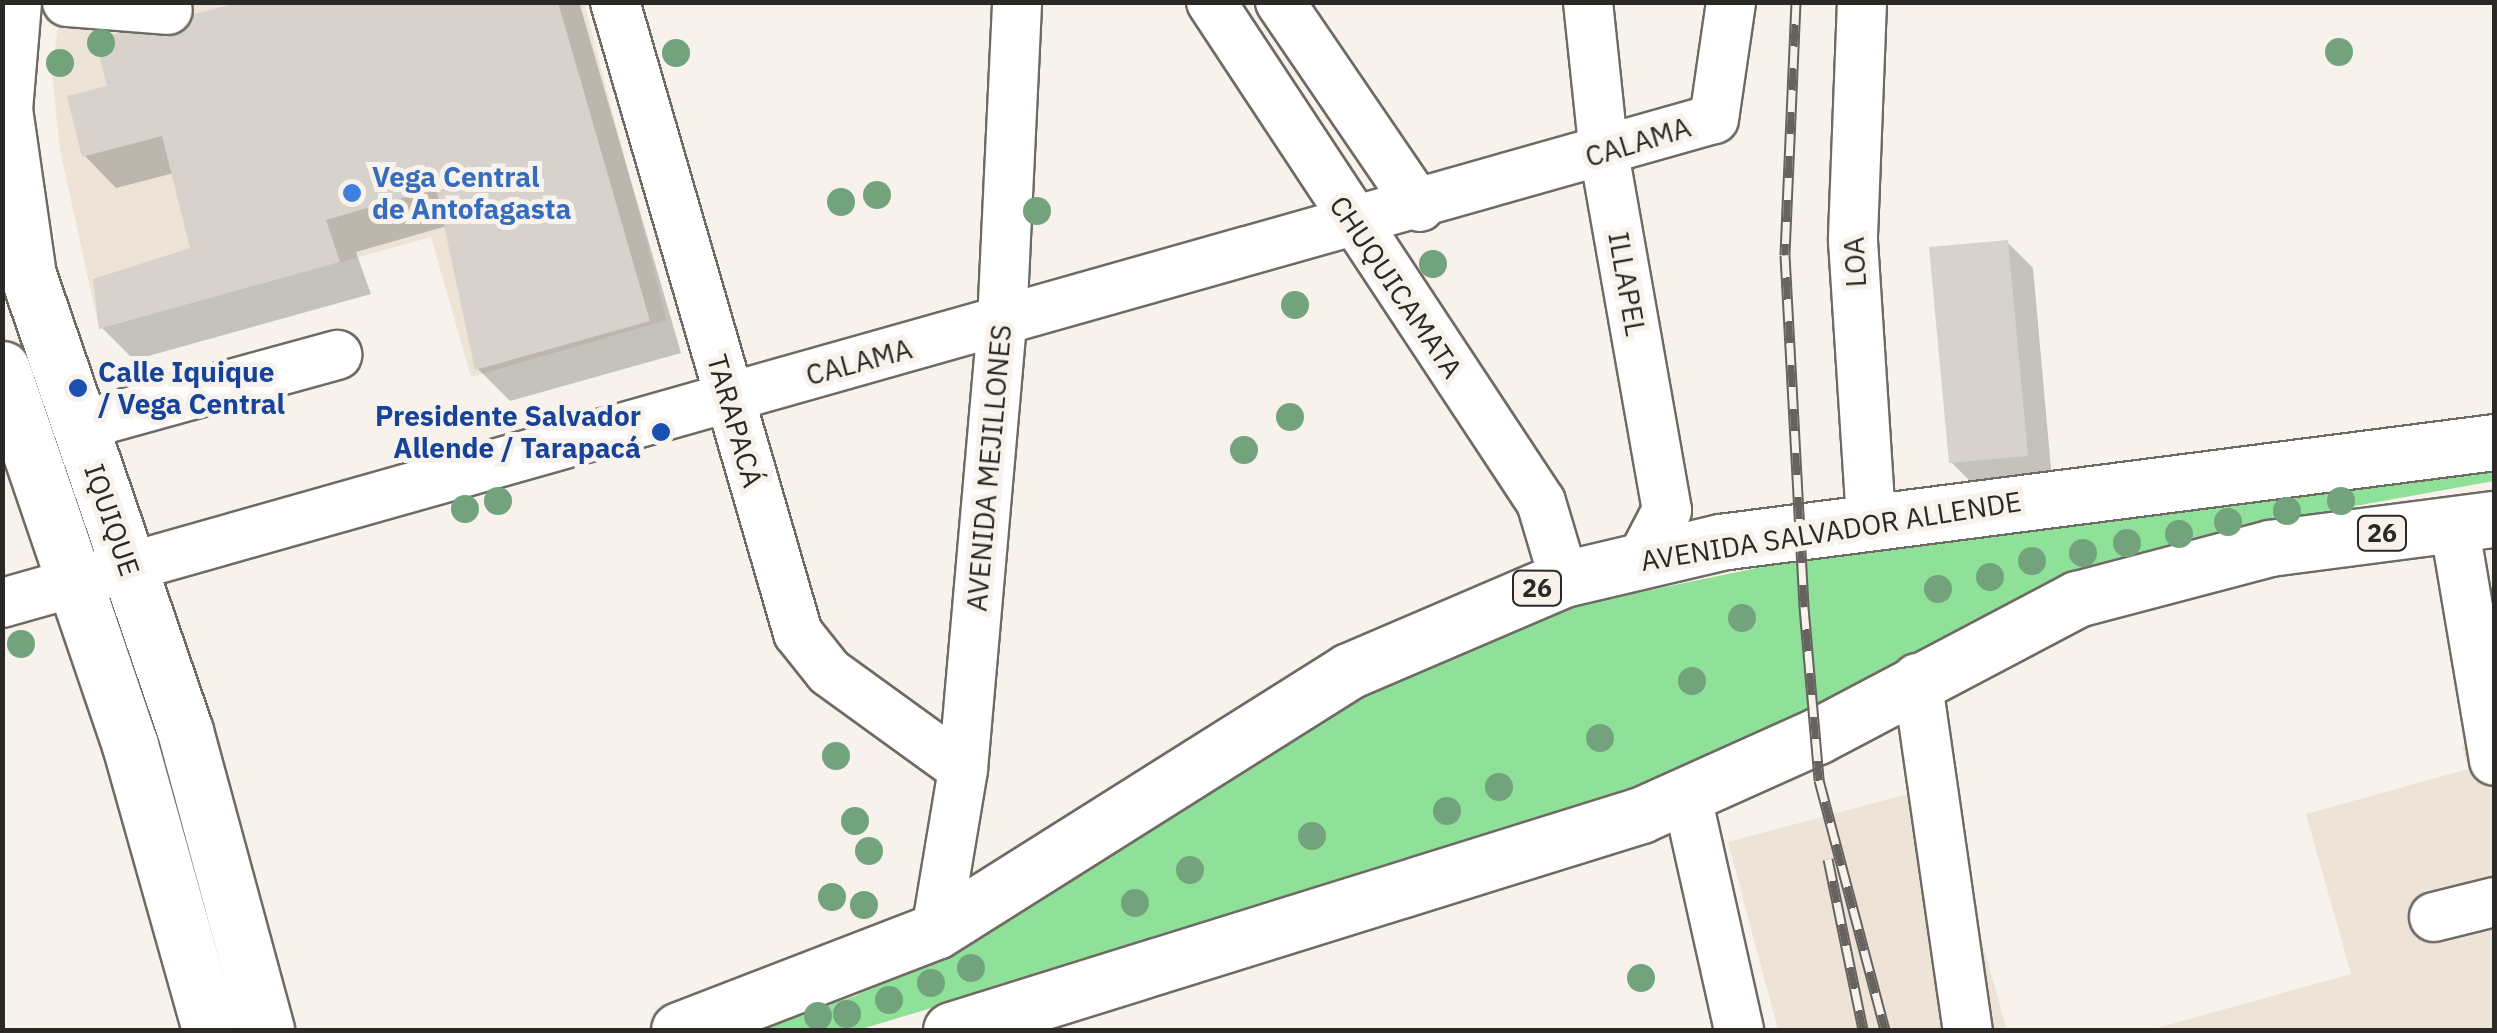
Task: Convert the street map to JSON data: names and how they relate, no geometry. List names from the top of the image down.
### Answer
{
  "streets": {
    "main road": ["IQUIQUE", "AVENIDA SALVADOR ALLENDE", "26"],
    "street": [
      "CALAMA",
      "LOA",
      "ILLAPEL",
      "CHUQUICAMATA",
      "TARAPACÁ",
      "AVENIDA MEJILLONES"
    ]
  },
  "crossings": [
    ["CALAMA", "ILLAPEL"],
    ["CALAMA", "CHUQUICAMATA"],
    ["CALAMA", "TARAPACÁ"],
    ["CALAMA", "AVENIDA MEJILLONES"],
    ["CALAMA", "IQUIQUE"],
    ["LOA", "AVENIDA SALVADOR ALLENDE"],
    ["ILLAPEL", "AVENIDA SALVADOR ALLENDE"],
    ["CHUQUICAMATA", "AVENIDA SALVADOR ALLENDE"],
    ["TARAPACÁ", "AVENIDA MEJILLONES"],
    ["AVENIDA MEJILLONES", "AVENIDA SALVADOR ALLENDE"]
  ],
  "places": ["Vega Central de Antofagasta", "Calle Iquique / Vega Central", "Presidente Salvador Allende / Tarapacá"]
}
